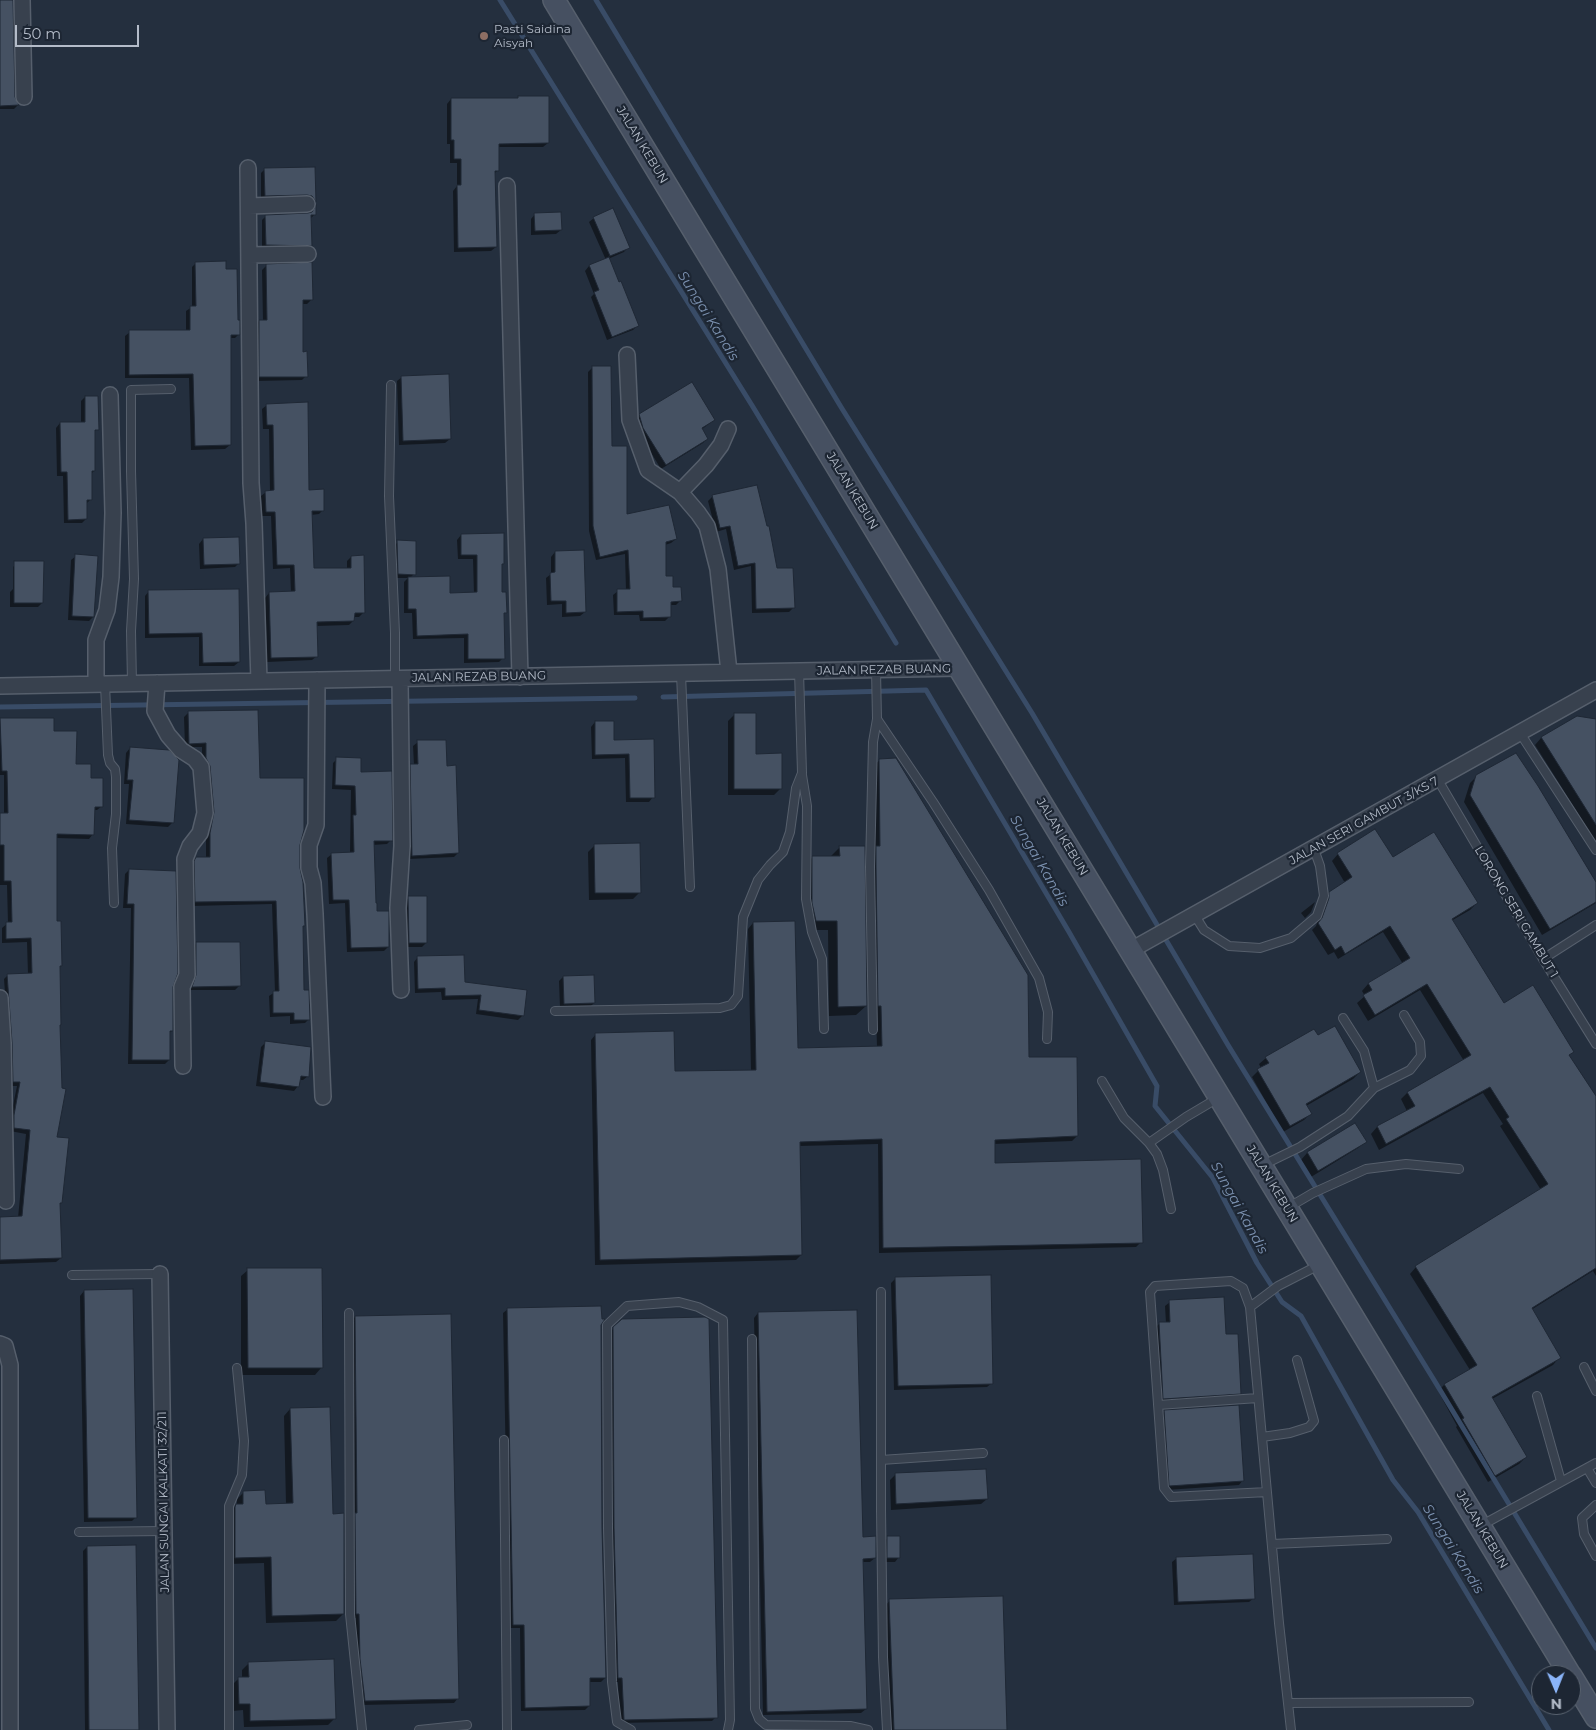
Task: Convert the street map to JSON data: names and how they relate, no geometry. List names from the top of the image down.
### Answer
{
  "streets": {
    "main road": ["JALAN KEBUN"],
    "street": ["JALAN REZAB BUANG", "JALAN SERI GAMBUT 3/KS 7", "JALAN SUNGAI KALKATI 32/211"],
    "lane": ["LORONG SERI GAMBUT 1"]
  },
  "crossings": [
    ["JALAN KEBUN", "JALAN REZAB BUANG"],
    ["JALAN KEBUN", "JALAN SERI GAMBUT 3/KS 7"],
    ["JALAN SERI GAMBUT 3/KS 7", "LORONG SERI GAMBUT 1"]
  ],
  "water": ["Sungai Kandis"],
  "places": ["Pasti Saidina Aisyah"],
  "scale_bar": "50 m",
  "north": "bottom"
}
